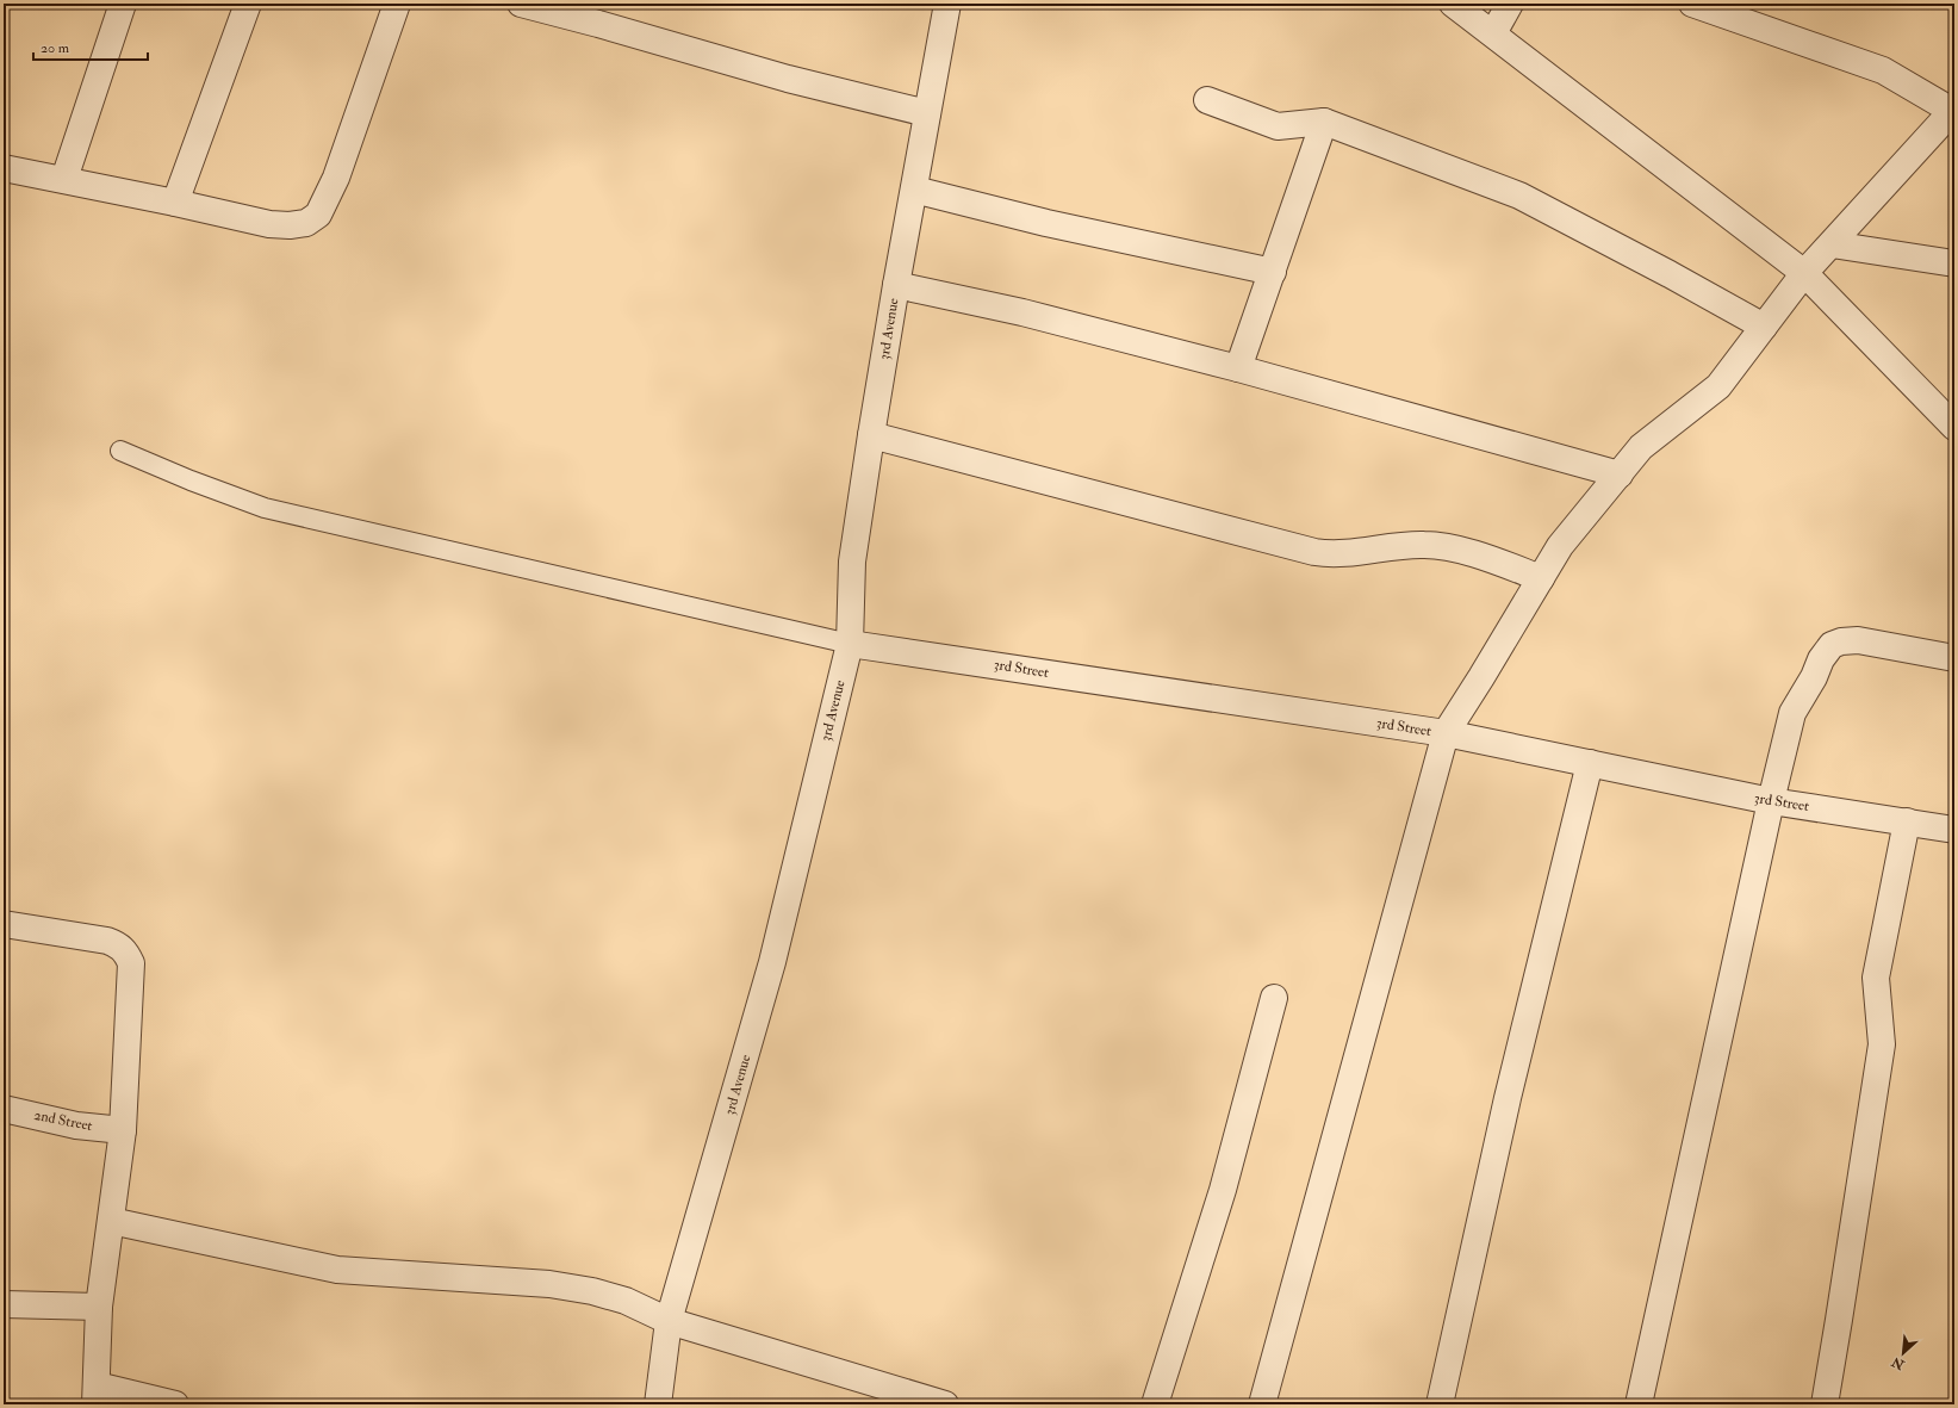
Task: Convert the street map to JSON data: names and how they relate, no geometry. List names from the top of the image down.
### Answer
{
  "streets": {
    "street": ["3rd Avenue", "3rd Street", "2nd Street"]
  },
  "crossings": [
    ["3rd Avenue", "3rd Street"]
  ],
  "scale_bar": "20 m",
  "north": "bottom left"
}
